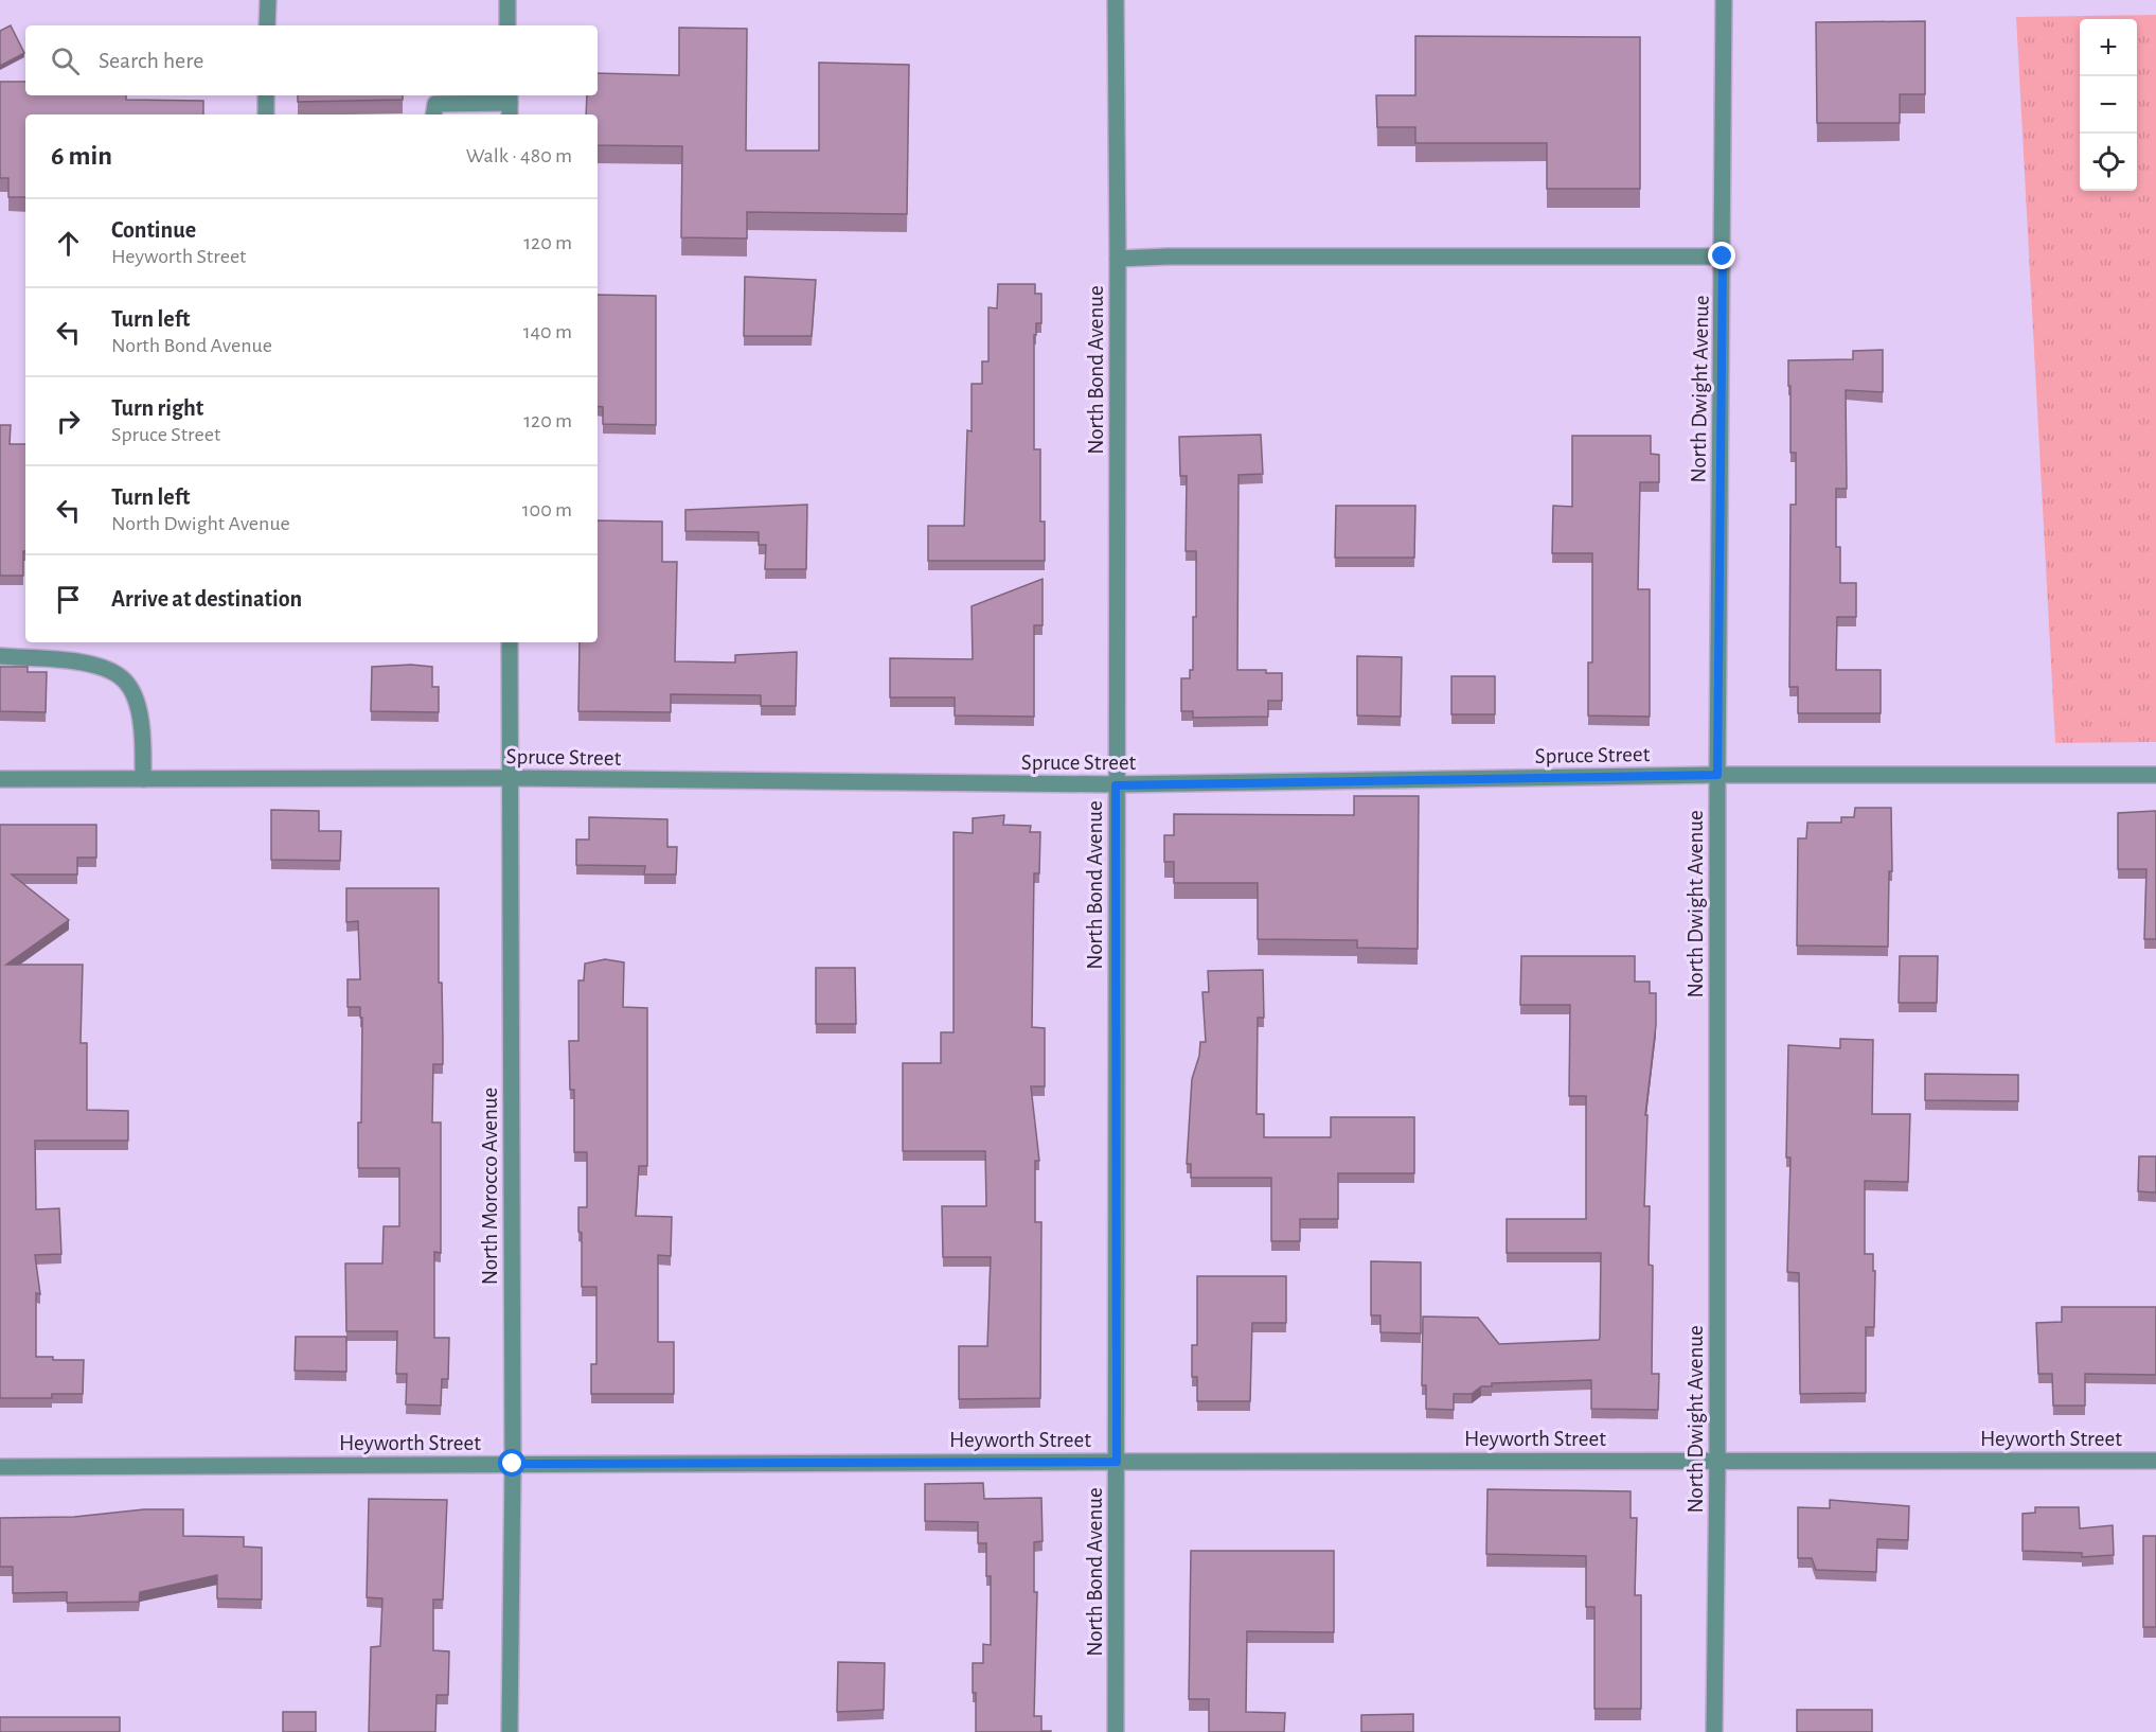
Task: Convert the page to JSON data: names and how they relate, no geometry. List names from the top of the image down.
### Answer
{
  "streets": {
    "street": [
      "North Bond Avenue",
      "North Dwight Avenue",
      "Spruce Street",
      "North Morocco Avenue",
      "Heyworth Street"
    ]
  },
  "crossings": [
    ["North Bond Avenue", "Spruce Street"],
    ["North Bond Avenue", "Heyworth Street"],
    ["North Dwight Avenue", "Spruce Street"],
    ["North Dwight Avenue", "Heyworth Street"],
    ["Spruce Street", "North Morocco Avenue"],
    ["North Morocco Avenue", "Heyworth Street"]
  ],
  "page": {
    "map_buttons": ["+", "−"],
    "search": "Search here",
    "heading": ["6 min", "Walk · 480 m"],
    "list": [
      ["Continue", "Heyworth Street", "120 m"],
      ["Turn left", "North Bond Avenue", "140 m"],
      ["Turn right", "Spruce Street", "120 m"],
      ["Turn left", "North Dwight Avenue", "100 m"],
      "Arrive at destination"
    ]
  }
}
